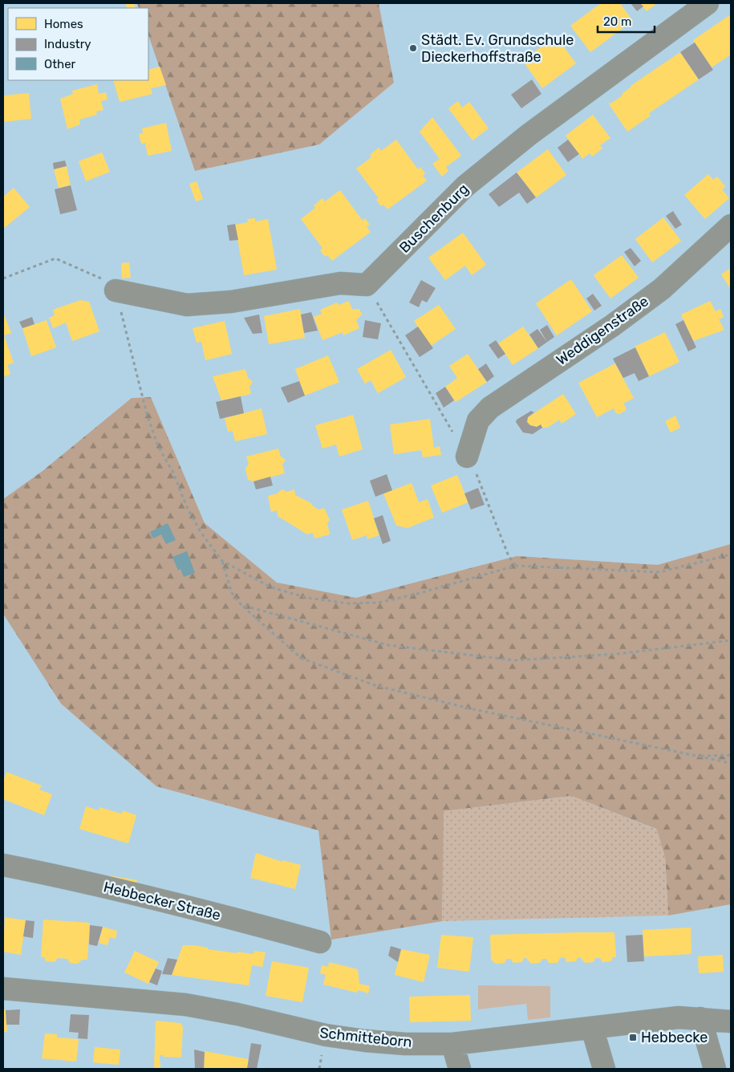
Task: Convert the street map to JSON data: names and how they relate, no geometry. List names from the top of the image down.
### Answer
{
  "streets": {
    "street": [
      "Buschenburg",
      "Weddigenstraße",
      "Hebbecker Straße",
      "Schmitteborn"
    ]
  },
  "places": {
    "other": ["Städt. Ev. Grundschule Dieckerhoffstraße"],
    "transit": ["Hebbecke"]
  },
  "legend": ["Homes", "Industry", "Other"],
  "scale_bar": "20 m"
}
